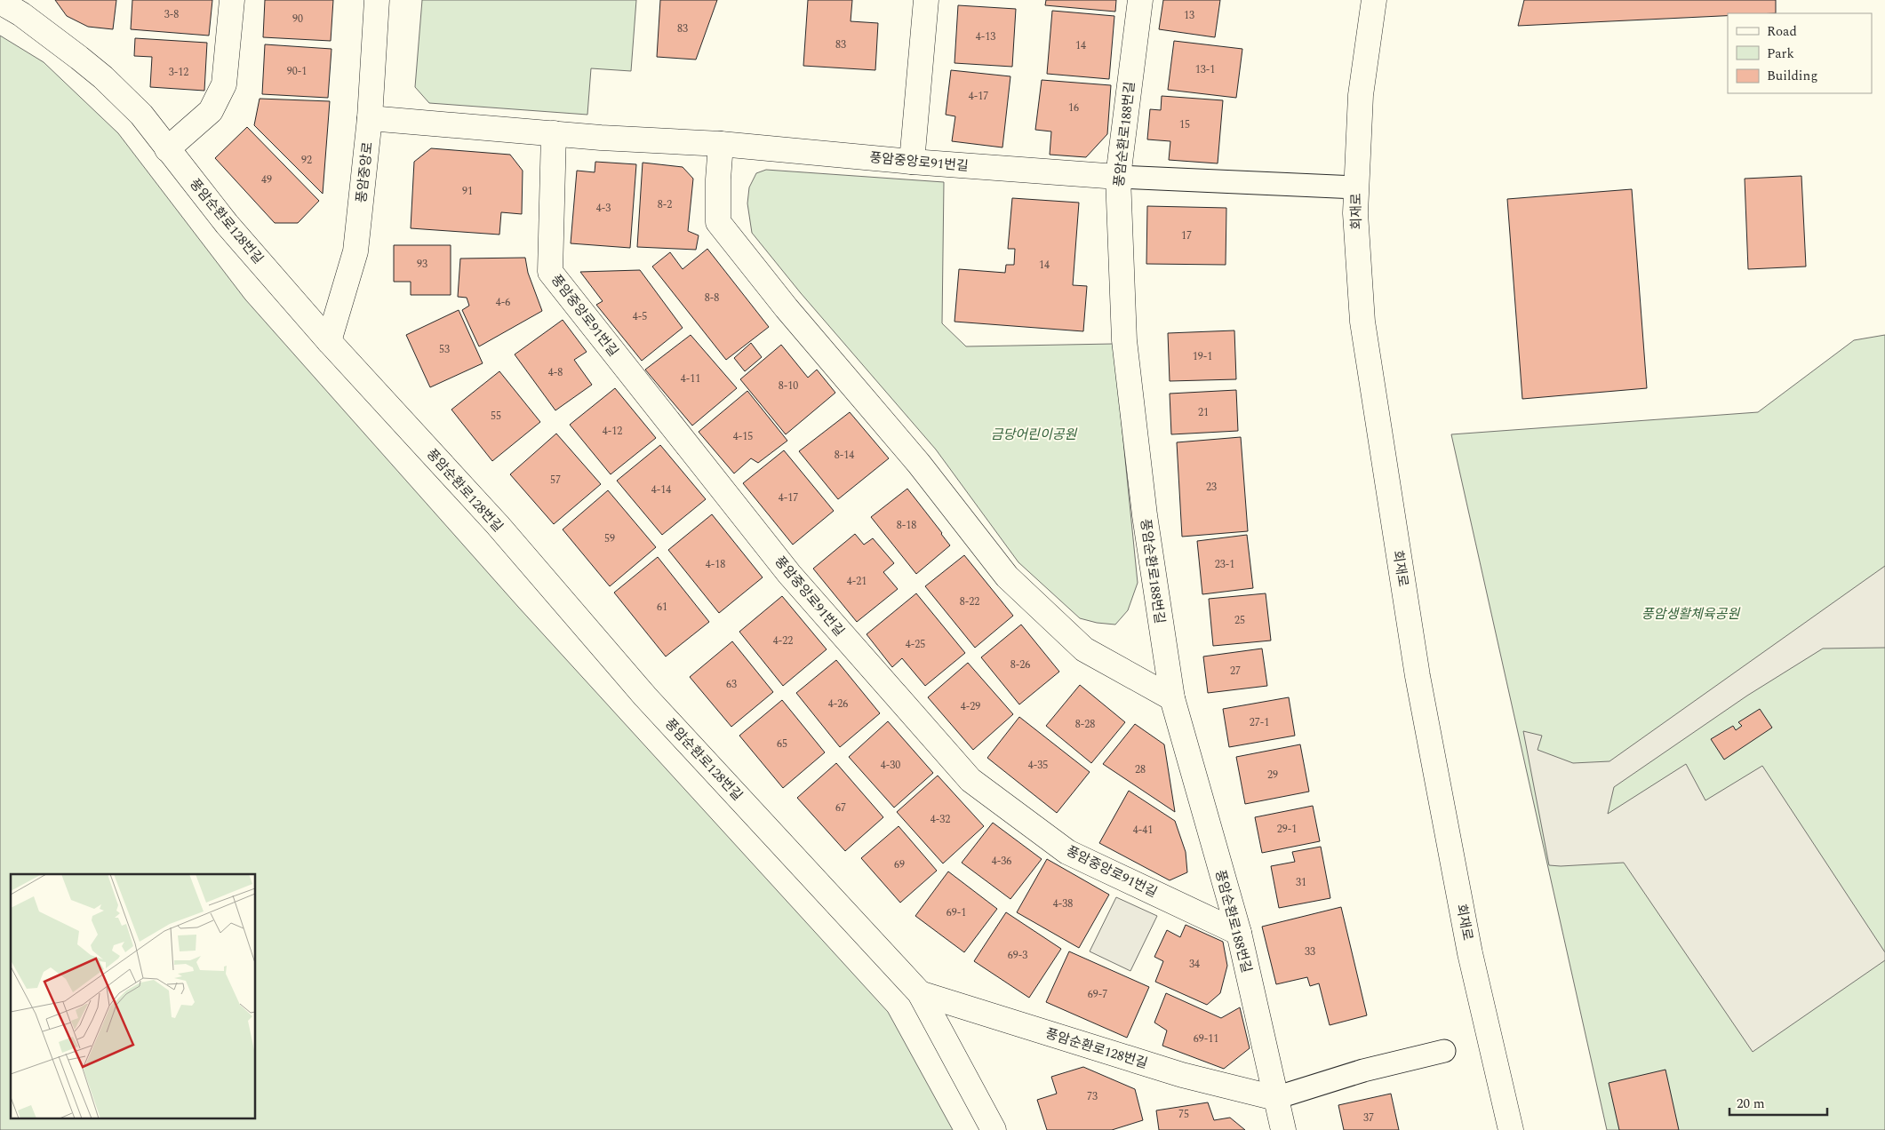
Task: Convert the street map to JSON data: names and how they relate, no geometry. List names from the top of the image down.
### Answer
{
  "streets": {
    "street": [
      "풍암순환로188번길",
      "풍암중앙로91번길",
      "풍암중앙로",
      "회재로",
      "풍암순환로128번길"
    ]
  },
  "crossings": [
    ["풍암순환로188번길", "풍암중앙로91번길"],
    ["풍암순환로188번길", "풍암순환로128번길"],
    ["풍암중앙로91번길", "풍암중앙로"],
    ["풍암중앙로", "풍암순환로128번길"]
  ],
  "parks": ["금당어린이공원", "풍암생활체육공원"],
  "house_numbers": [
    "3-8",
    "13",
    "90",
    "83",
    "4-13",
    "83",
    "14",
    "13-1",
    "90-1",
    "3-12",
    "4-17",
    "16",
    "15",
    "92",
    "49",
    "91",
    "8-2",
    "4-3",
    "17",
    "93",
    "14",
    "8-8",
    "4-6",
    "4-5",
    "53",
    "19-1",
    "4-8",
    "4-11",
    "8-10",
    "21",
    "55",
    "4-12",
    "4-15",
    "8-14",
    "57",
    "23",
    "4-14",
    "4-17",
    "8-18",
    "59",
    "4-18",
    "23-1",
    "4-21",
    "8-22",
    "61",
    "25",
    "4-22",
    "4-25",
    "8-26",
    "27",
    "63",
    "4-26",
    "4-29",
    "27-1",
    "8-28",
    "65",
    "4-30",
    "4-35",
    "28",
    "29",
    "67",
    "4-32",
    "29-1",
    "4-41",
    "4-36",
    "69",
    "31",
    "4-38",
    "69-1",
    "33",
    "69-3",
    "34",
    "69-7",
    "69-11",
    "73",
    "75",
    "37"
  ],
  "legend": ["Road", "Park", "Building"],
  "scale_bar": "20 m"
}
